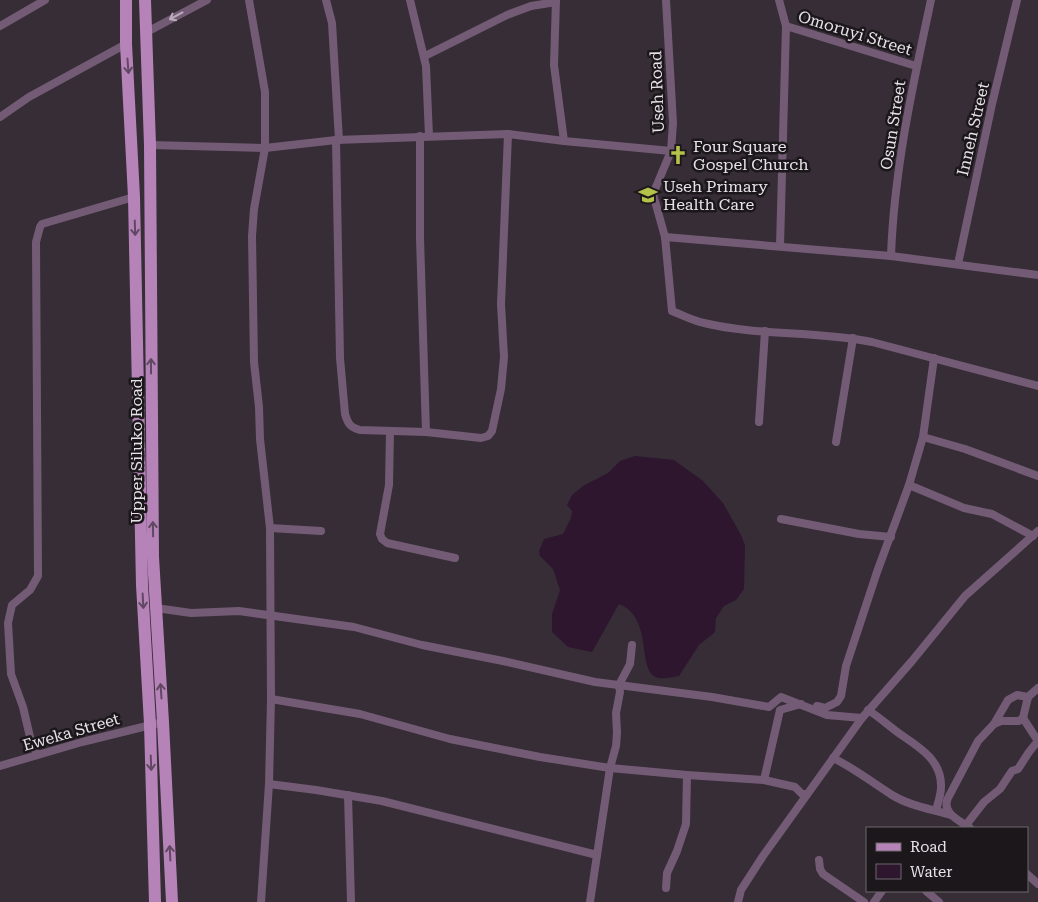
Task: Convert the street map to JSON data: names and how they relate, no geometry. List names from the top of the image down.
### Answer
{
  "streets": {
    "main road": ["Upper Siluko Road"],
    "street": [
      "Omoruyi Street",
      "Useh Road",
      "Osun Street",
      "Inneh Street",
      "Eweka Street"
    ]
  },
  "crossings": [
    ["Omoruyi Street", "Osun Street"],
    ["Upper Siluko Road", "Eweka Street"]
  ],
  "places": {
    "church": ["Four Square Gospel Church"],
    "school or university": ["Useh Primary Health Care"]
  },
  "legend": ["Road", "Water"]
}
